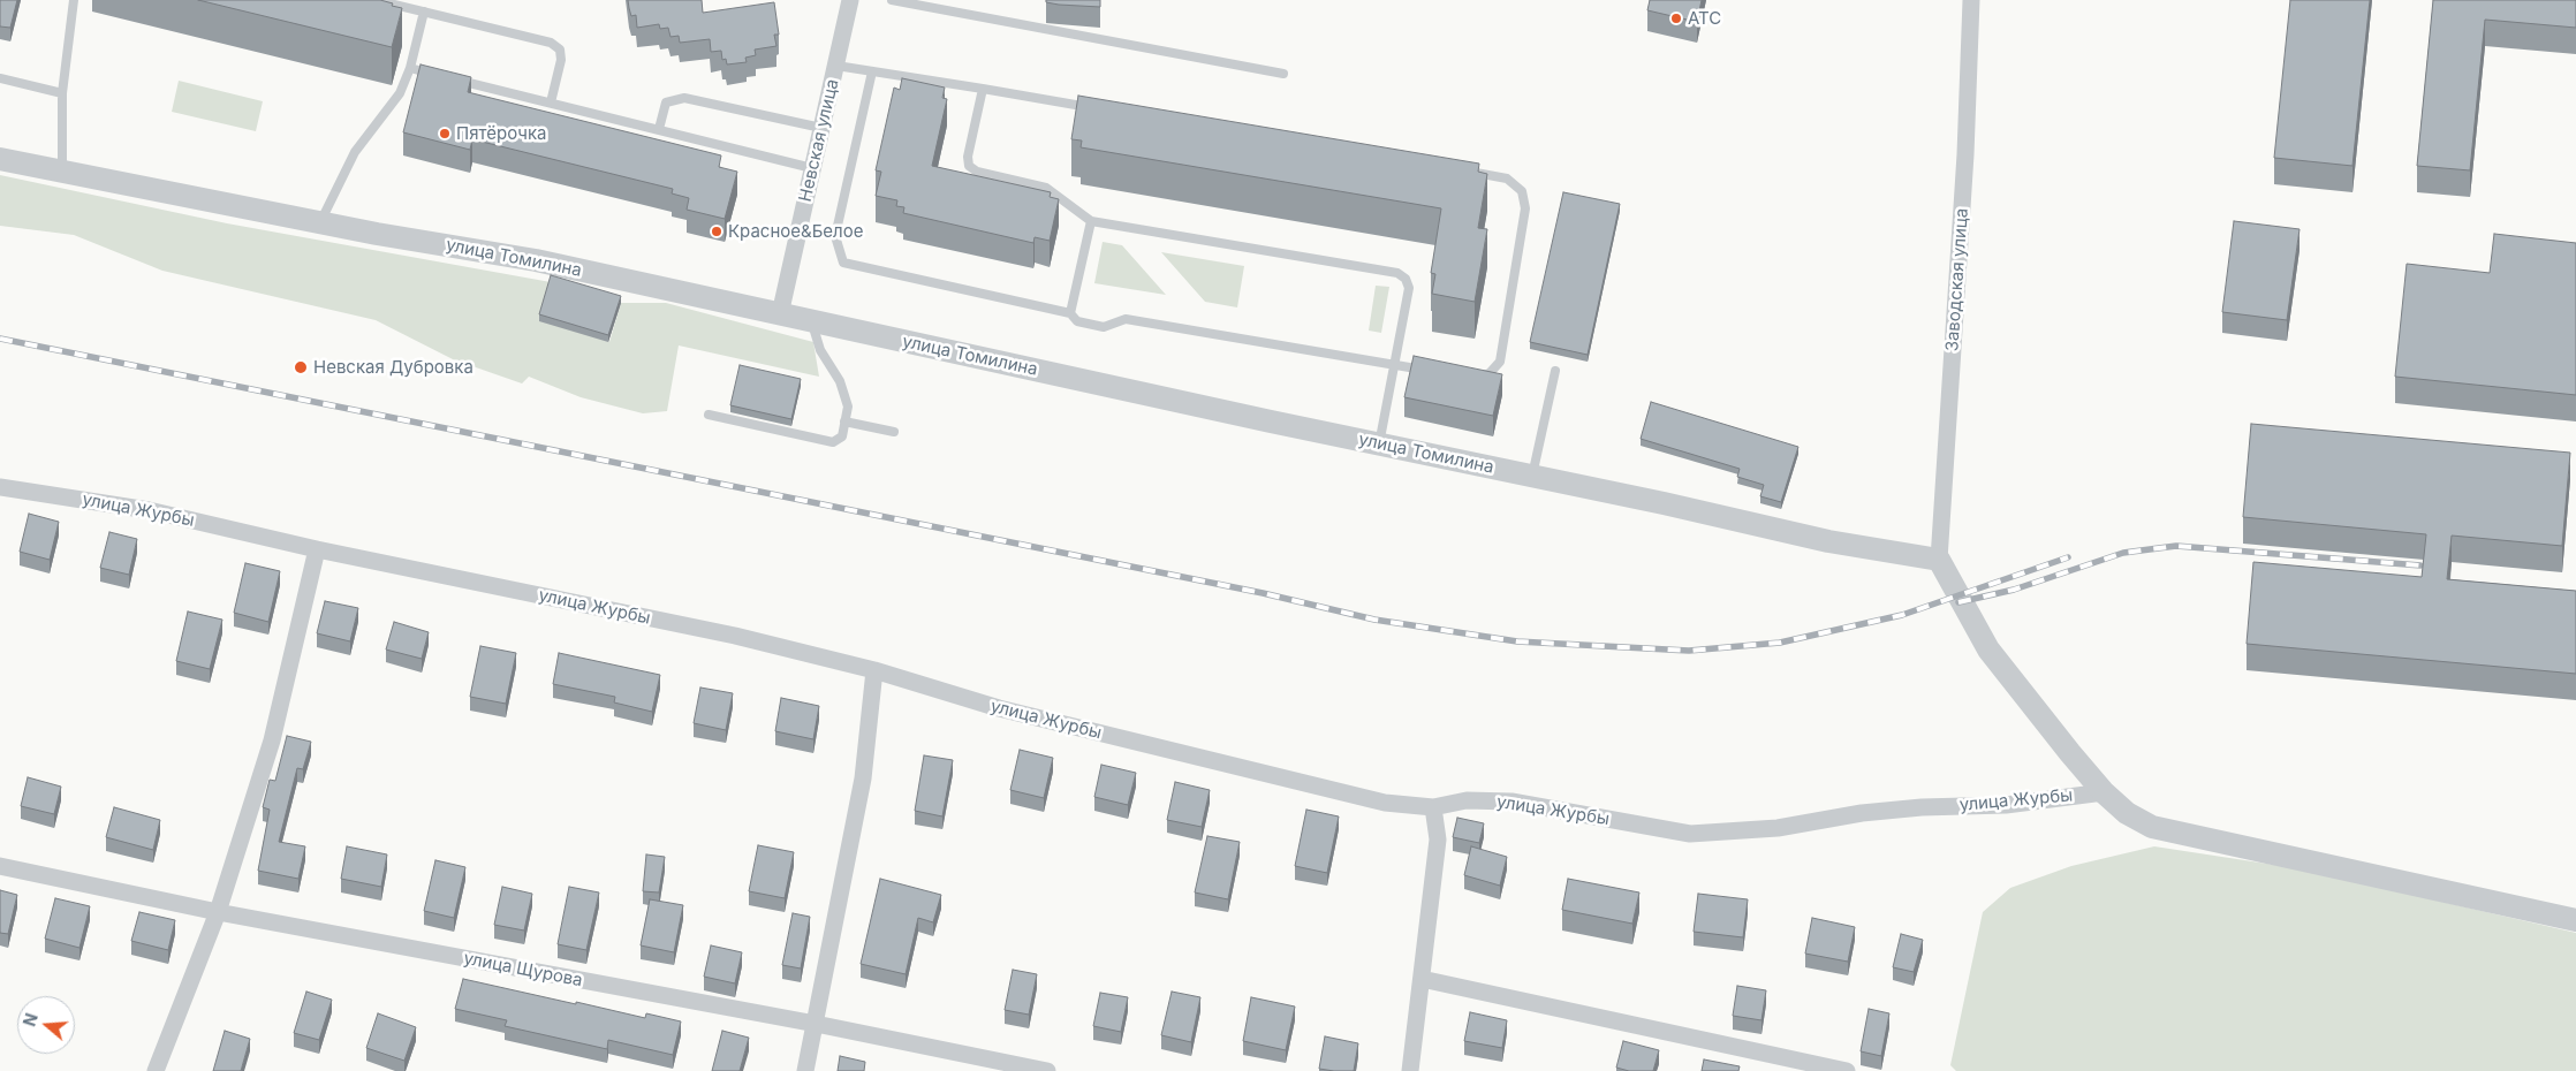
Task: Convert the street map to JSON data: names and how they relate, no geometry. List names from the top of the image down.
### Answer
{
  "streets": {
    "street": [
      "Невская улица",
      "улица Томилина",
      "Заводская улица",
      "улица Журбы",
      "улица Щурова"
    ]
  },
  "crossings": [
    ["Невская улица", "улица Томилина"],
    ["улица Томилина", "Заводская улица"]
  ],
  "places": [
    "АТС",
    "Пятёрочка",
    "Красное&Белое",
    "Невская Дубровка"
  ],
  "north": "left"
}
